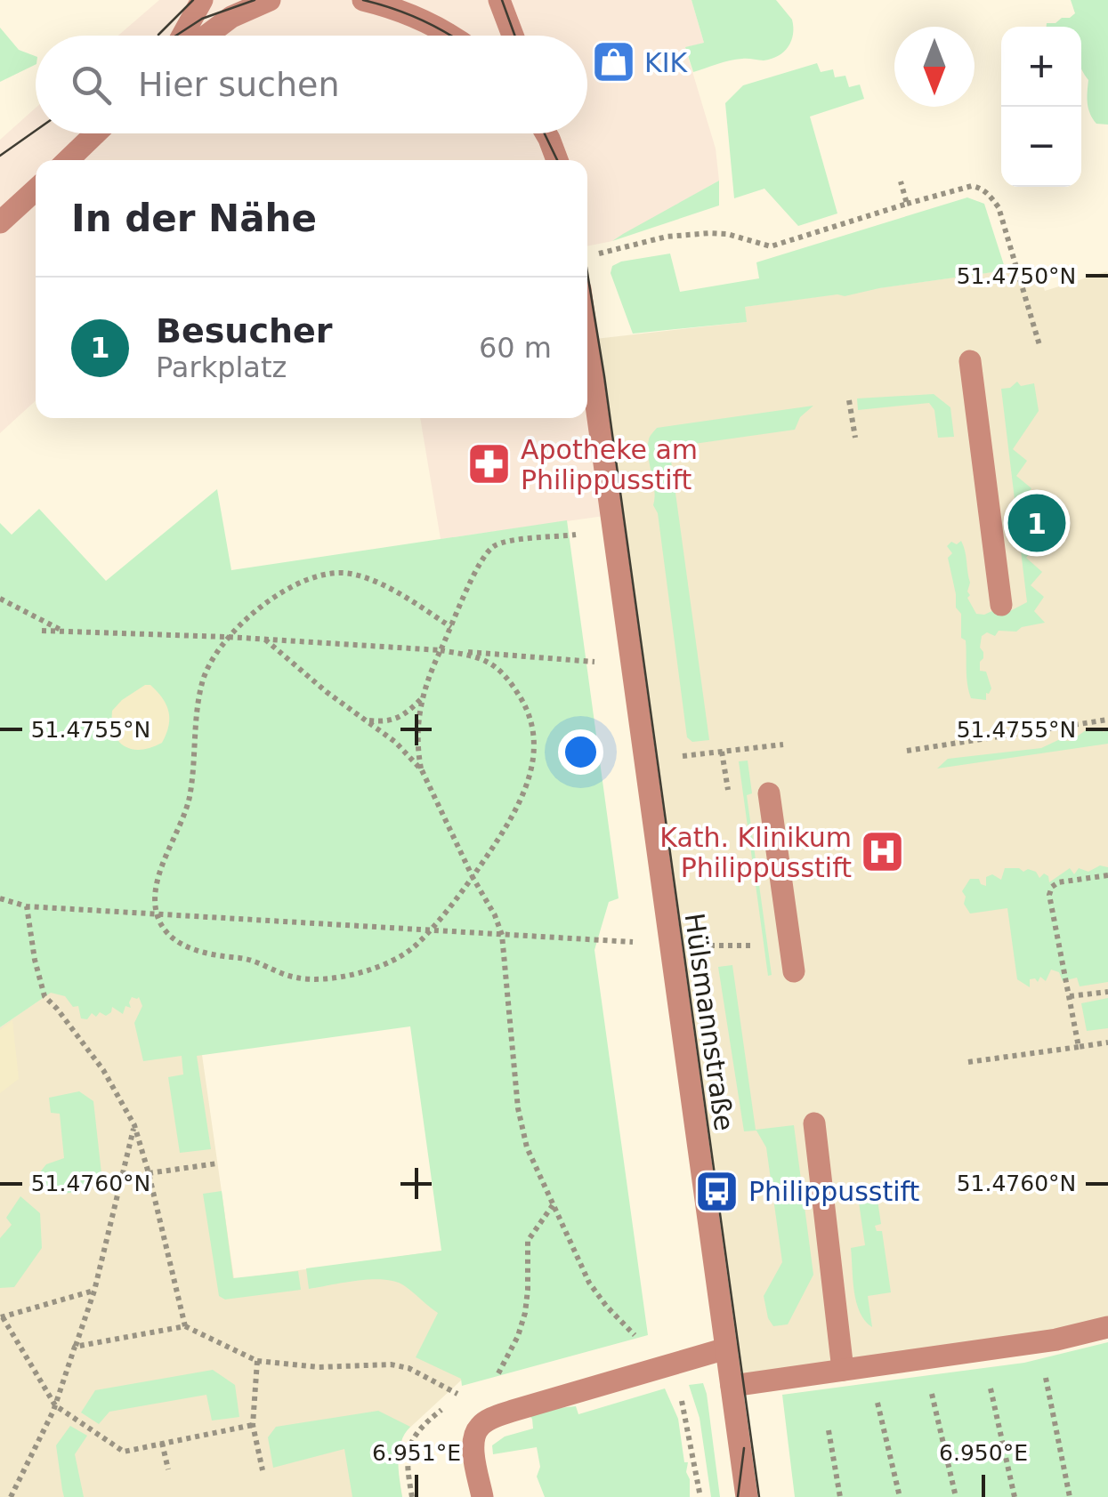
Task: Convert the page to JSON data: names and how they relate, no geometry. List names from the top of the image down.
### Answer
{
  "streets": {
    "street": ["Hülsmannstraße"]
  },
  "places": {
    "shop": ["KIK"],
    "pharmacy": ["Apotheke am Philippusstift"],
    "hospital": ["Kath. Klinikum Philippusstift"],
    "bus stop": ["Philippusstift"]
  },
  "north": "bottom",
  "page": {
    "map_buttons": ["+", "−"],
    "search": "Hier suchen",
    "heading": "In der Nähe",
    "list": [
      {
        "mark": "1",
        "name": "Besucher",
        "note": "Parkplatz",
        "value": "60 m"
      }
    ],
    "pins": "1"
  },
  "coordinates": [
    "51.4750°N",
    "51.4755°N",
    "51.4760°N",
    "6.951°E",
    "6.950°E"
  ]
}
